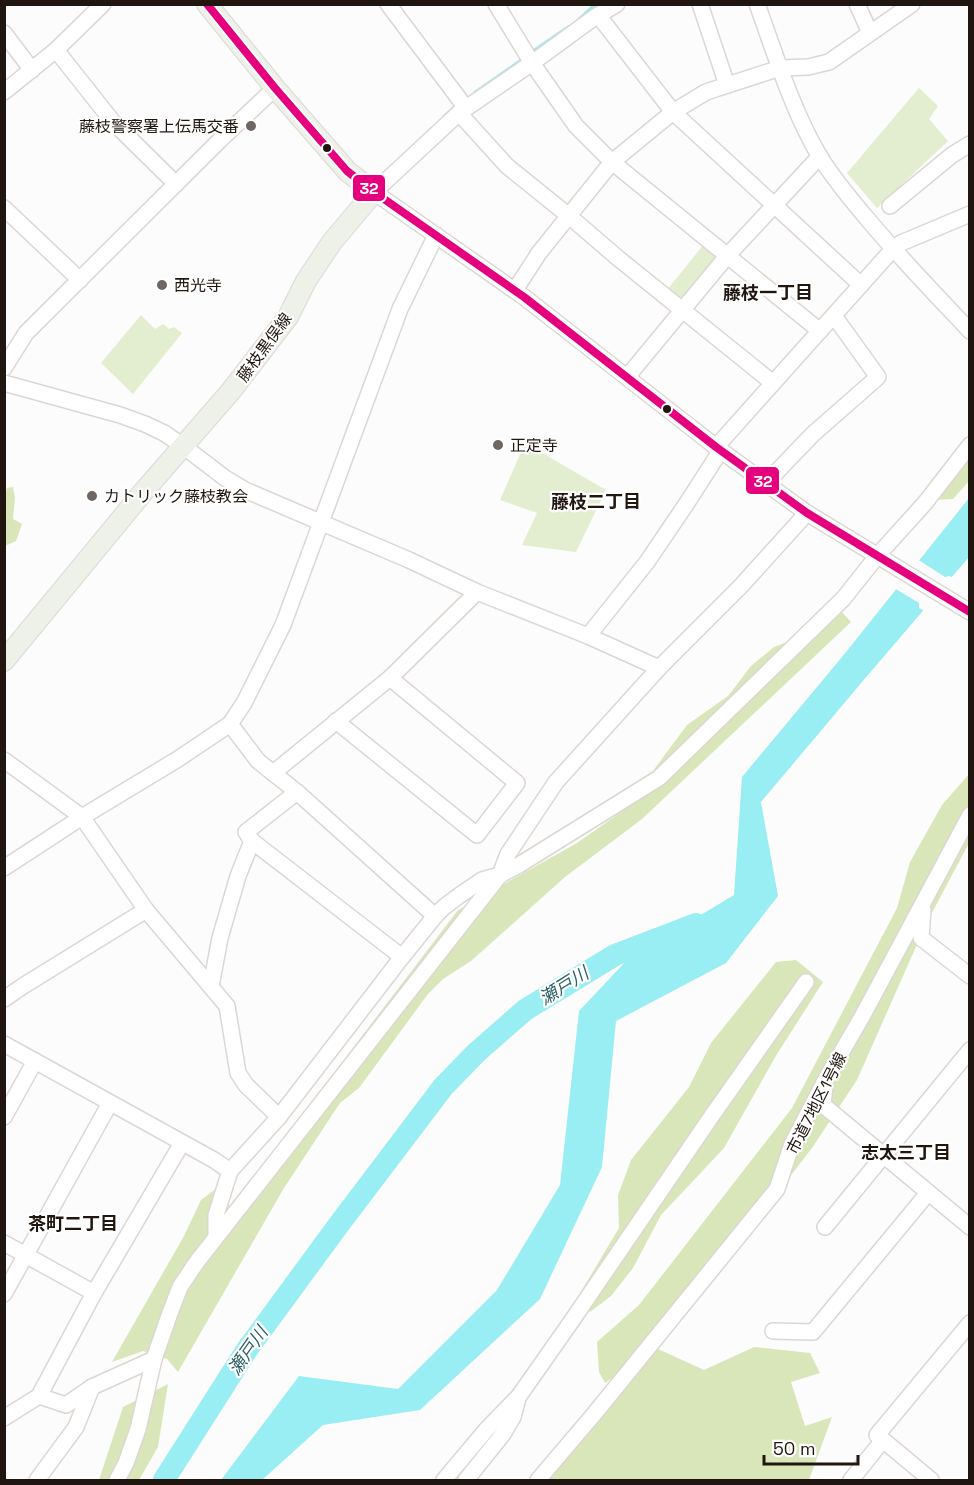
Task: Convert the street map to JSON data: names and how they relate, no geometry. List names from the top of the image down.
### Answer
{
  "streets": {
    "main road": ["藤枝黒俣線"],
    "street": ["市道7地区1号線"]
  },
  "districts": [
    "藤枝一丁目",
    "藤枝二丁目",
    "志太三丁目",
    "茶町二丁目"
  ],
  "water": ["瀬戸川"],
  "places": [
    "藤枝警察署上伝馬交番",
    "西光寺",
    "正定寺",
    "カトリック藤枝教会"
  ],
  "lines": ["transit line 32"],
  "scale_bar": "50 m"
}
